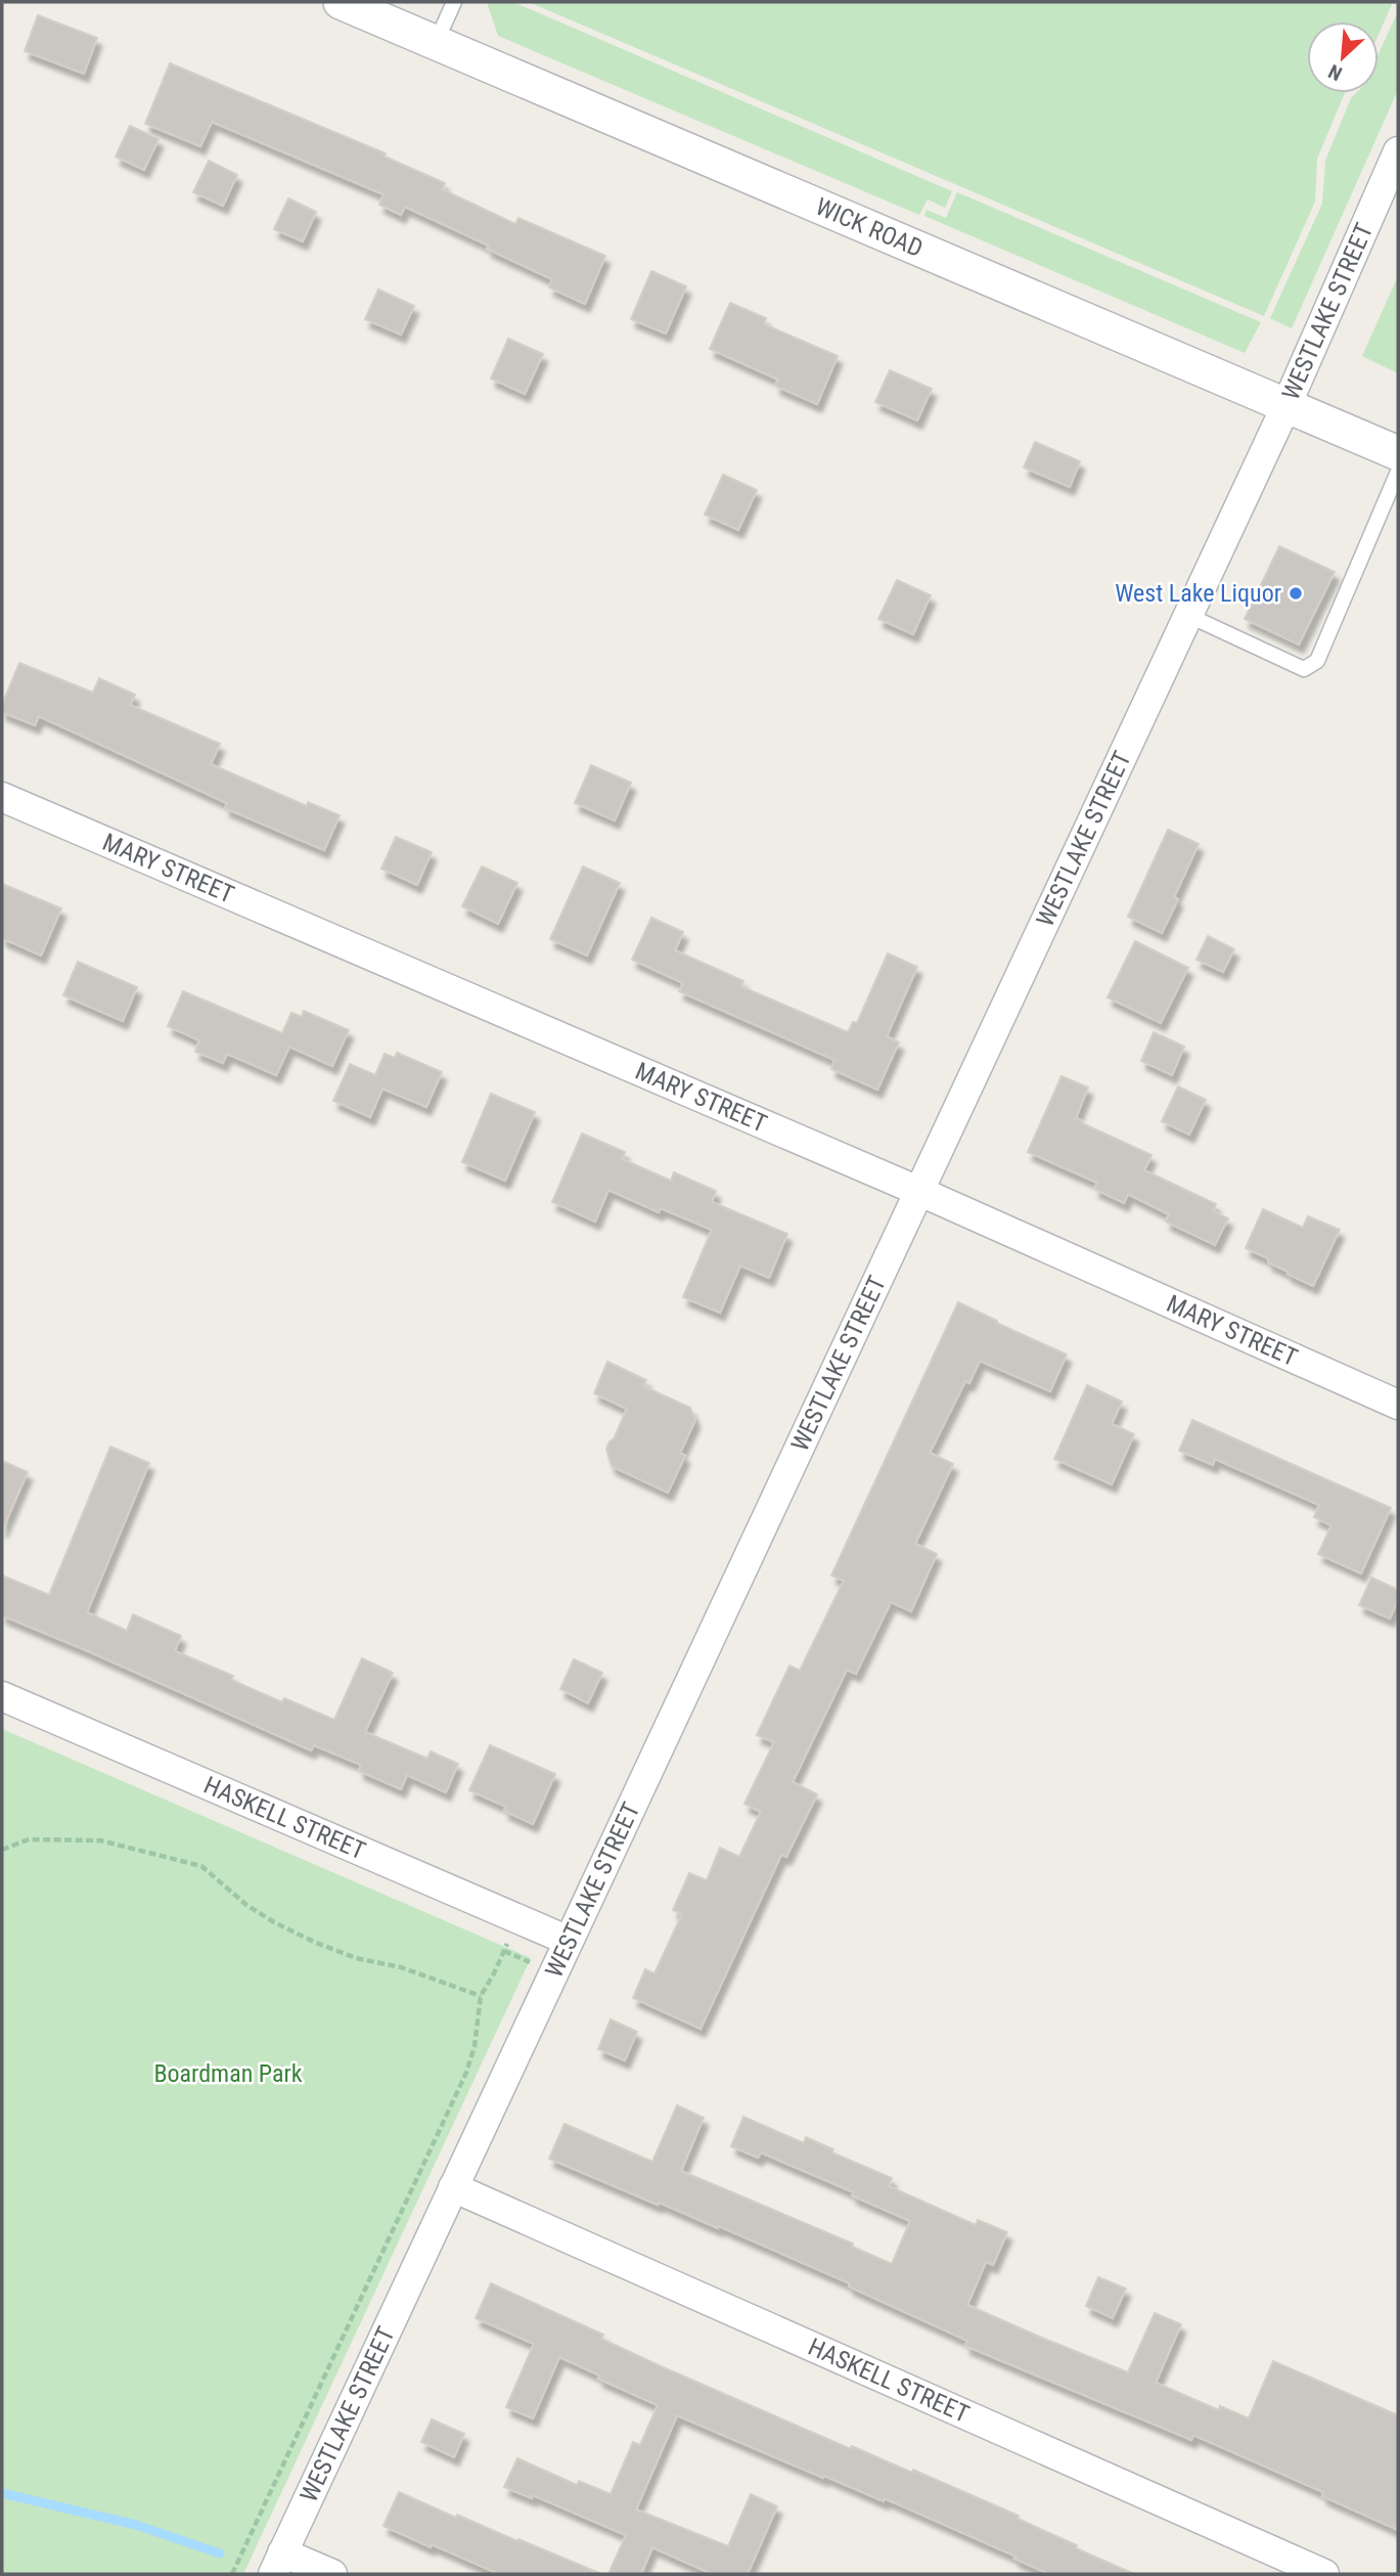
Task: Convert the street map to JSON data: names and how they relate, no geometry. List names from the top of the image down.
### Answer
{
  "streets": {
    "street": [
      "WICK ROAD",
      "WESTLAKE STREET",
      "MARY STREET",
      "HASKELL STREET"
    ]
  },
  "crossings": [
    ["WICK ROAD", "WESTLAKE STREET"],
    ["WESTLAKE STREET", "MARY STREET"],
    ["WESTLAKE STREET", "HASKELL STREET"]
  ],
  "parks": ["Boardman Park"],
  "places": ["West Lake Liquor"],
  "north": "bottom left"
}
